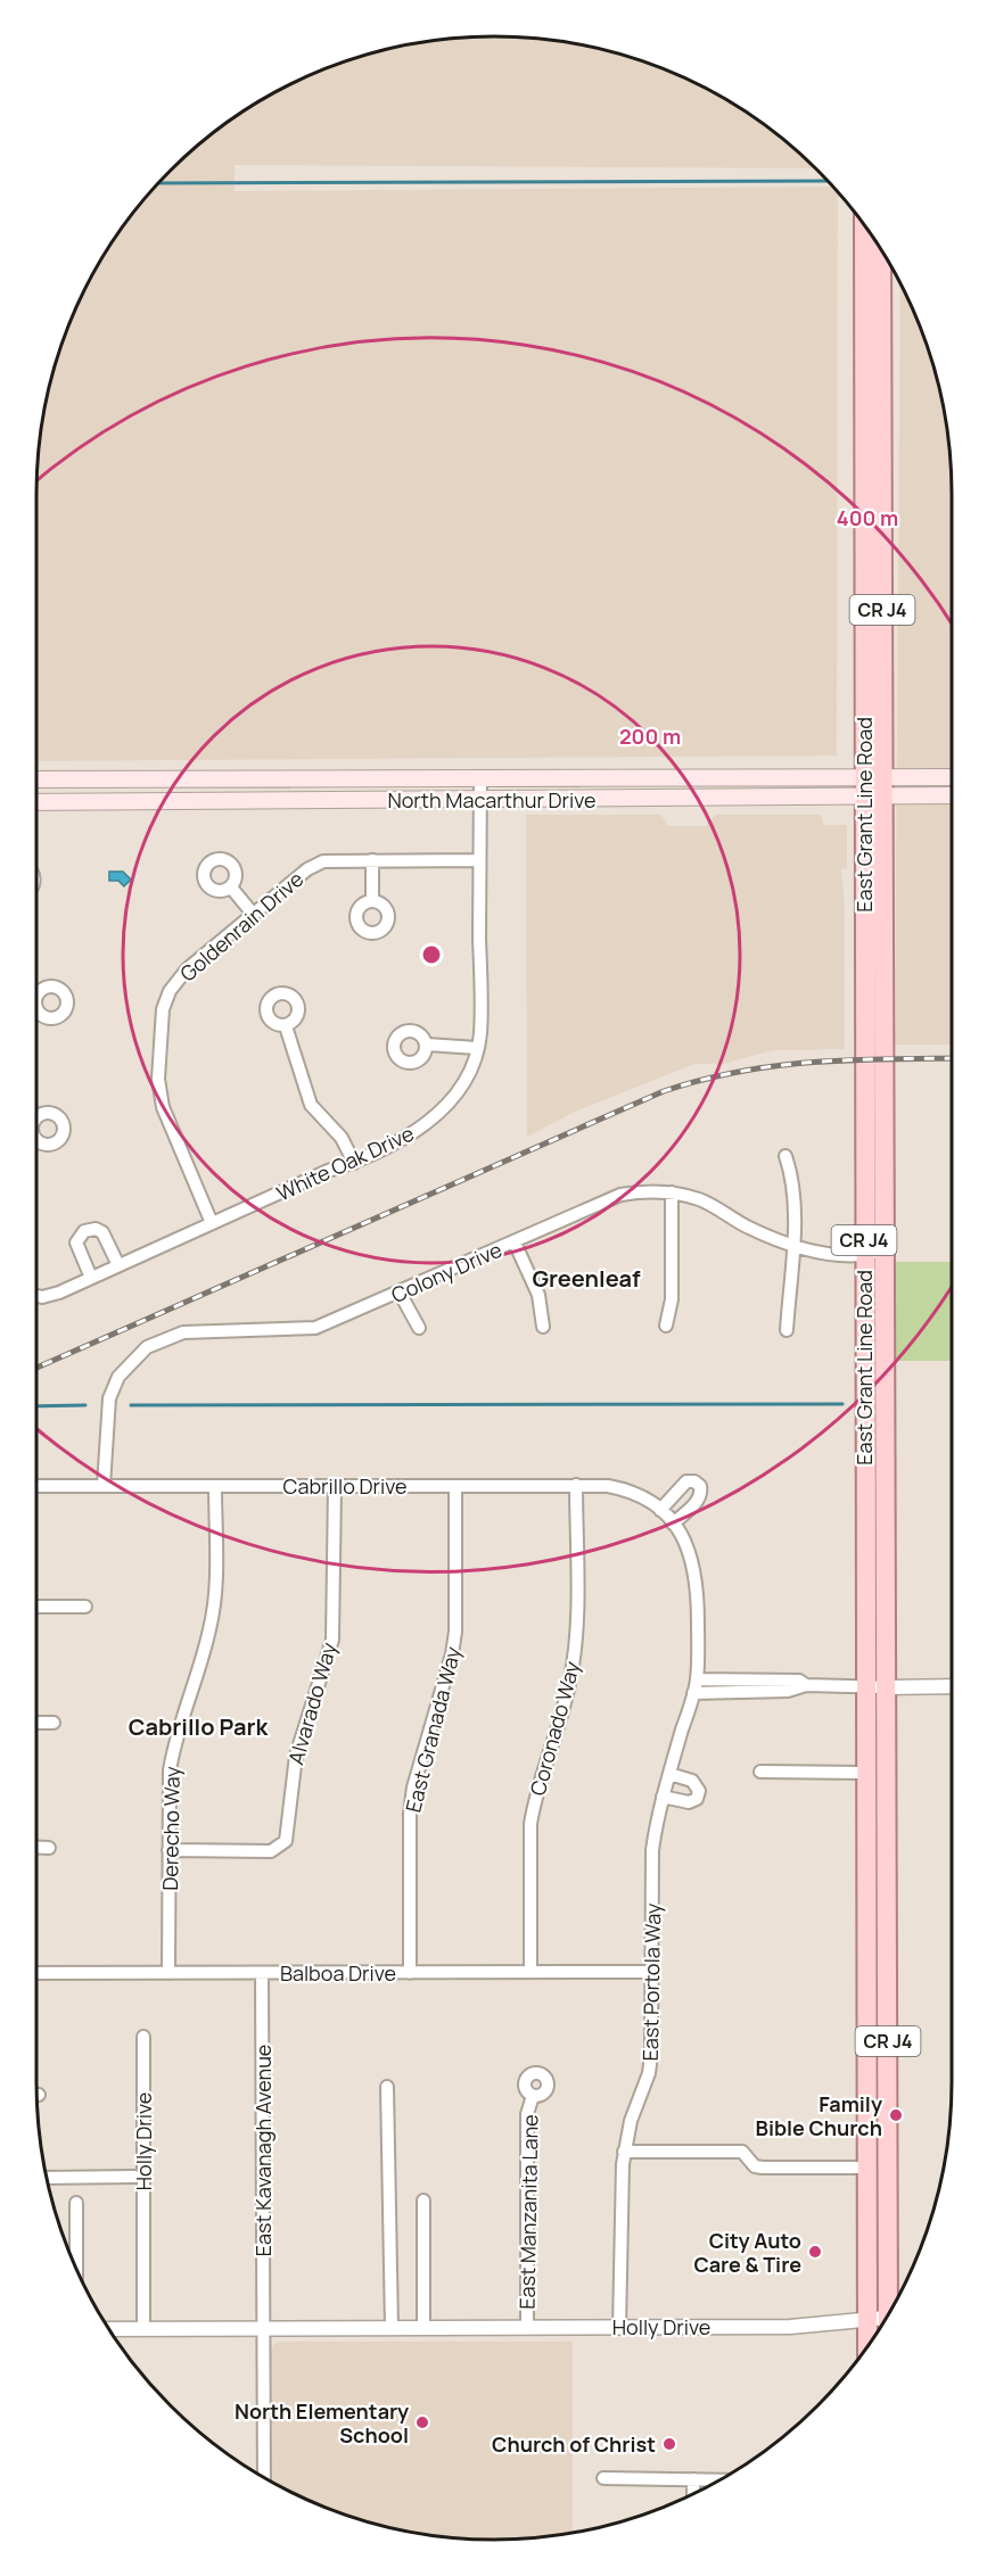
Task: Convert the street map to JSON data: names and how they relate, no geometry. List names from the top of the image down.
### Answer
{
  "streets": {
    "main road": ["CR J4", "North Macarthur Drive", "East Grant Line Road"],
    "street": [
      "Goldenrain Drive",
      "White Oak Drive",
      "Colony Drive",
      "Cabrillo Drive",
      "Alvarado Way",
      "Coronado Way",
      "East Granada Way",
      "Derecho Way",
      "Balboa Drive",
      "East Portola Way",
      "Holly Drive",
      "East Kavanagh Avenue",
      "East Manzanita Lane"
    ]
  },
  "crossings": [
    ["CR J4", "East Grant Line Road"],
    ["CR J4", "Holly Drive"],
    ["North Macarthur Drive", "East Grant Line Road"],
    ["North Macarthur Drive", "White Oak Drive"],
    ["East Grant Line Road", "Colony Drive"],
    ["East Grant Line Road", "Holly Drive"],
    ["Goldenrain Drive", "White Oak Drive"],
    ["Colony Drive", "Cabrillo Drive"],
    ["Cabrillo Drive", "Alvarado Way"],
    ["Cabrillo Drive", "Coronado Way"],
    ["Cabrillo Drive", "East Granada Way"],
    ["Cabrillo Drive", "Derecho Way"],
    ["Cabrillo Drive", "East Portola Way"],
    ["Alvarado Way", "Derecho Way"],
    ["Coronado Way", "Balboa Drive"],
    ["East Granada Way", "Balboa Drive"],
    ["Derecho Way", "Balboa Drive"],
    ["Balboa Drive", "East Portola Way"],
    ["Balboa Drive", "East Kavanagh Avenue"],
    ["East Portola Way", "Holly Drive"],
    ["Holly Drive", "East Kavanagh Avenue"],
    ["Holly Drive", "East Manzanita Lane"]
  ],
  "districts": ["Greenleaf", "Cabrillo Park"],
  "places": [
    "Family Bible Church",
    "City Auto Care & Tire",
    "North Elementary School",
    "Church of Christ"
  ],
  "rings": ["400 m", "200 m"]
}
